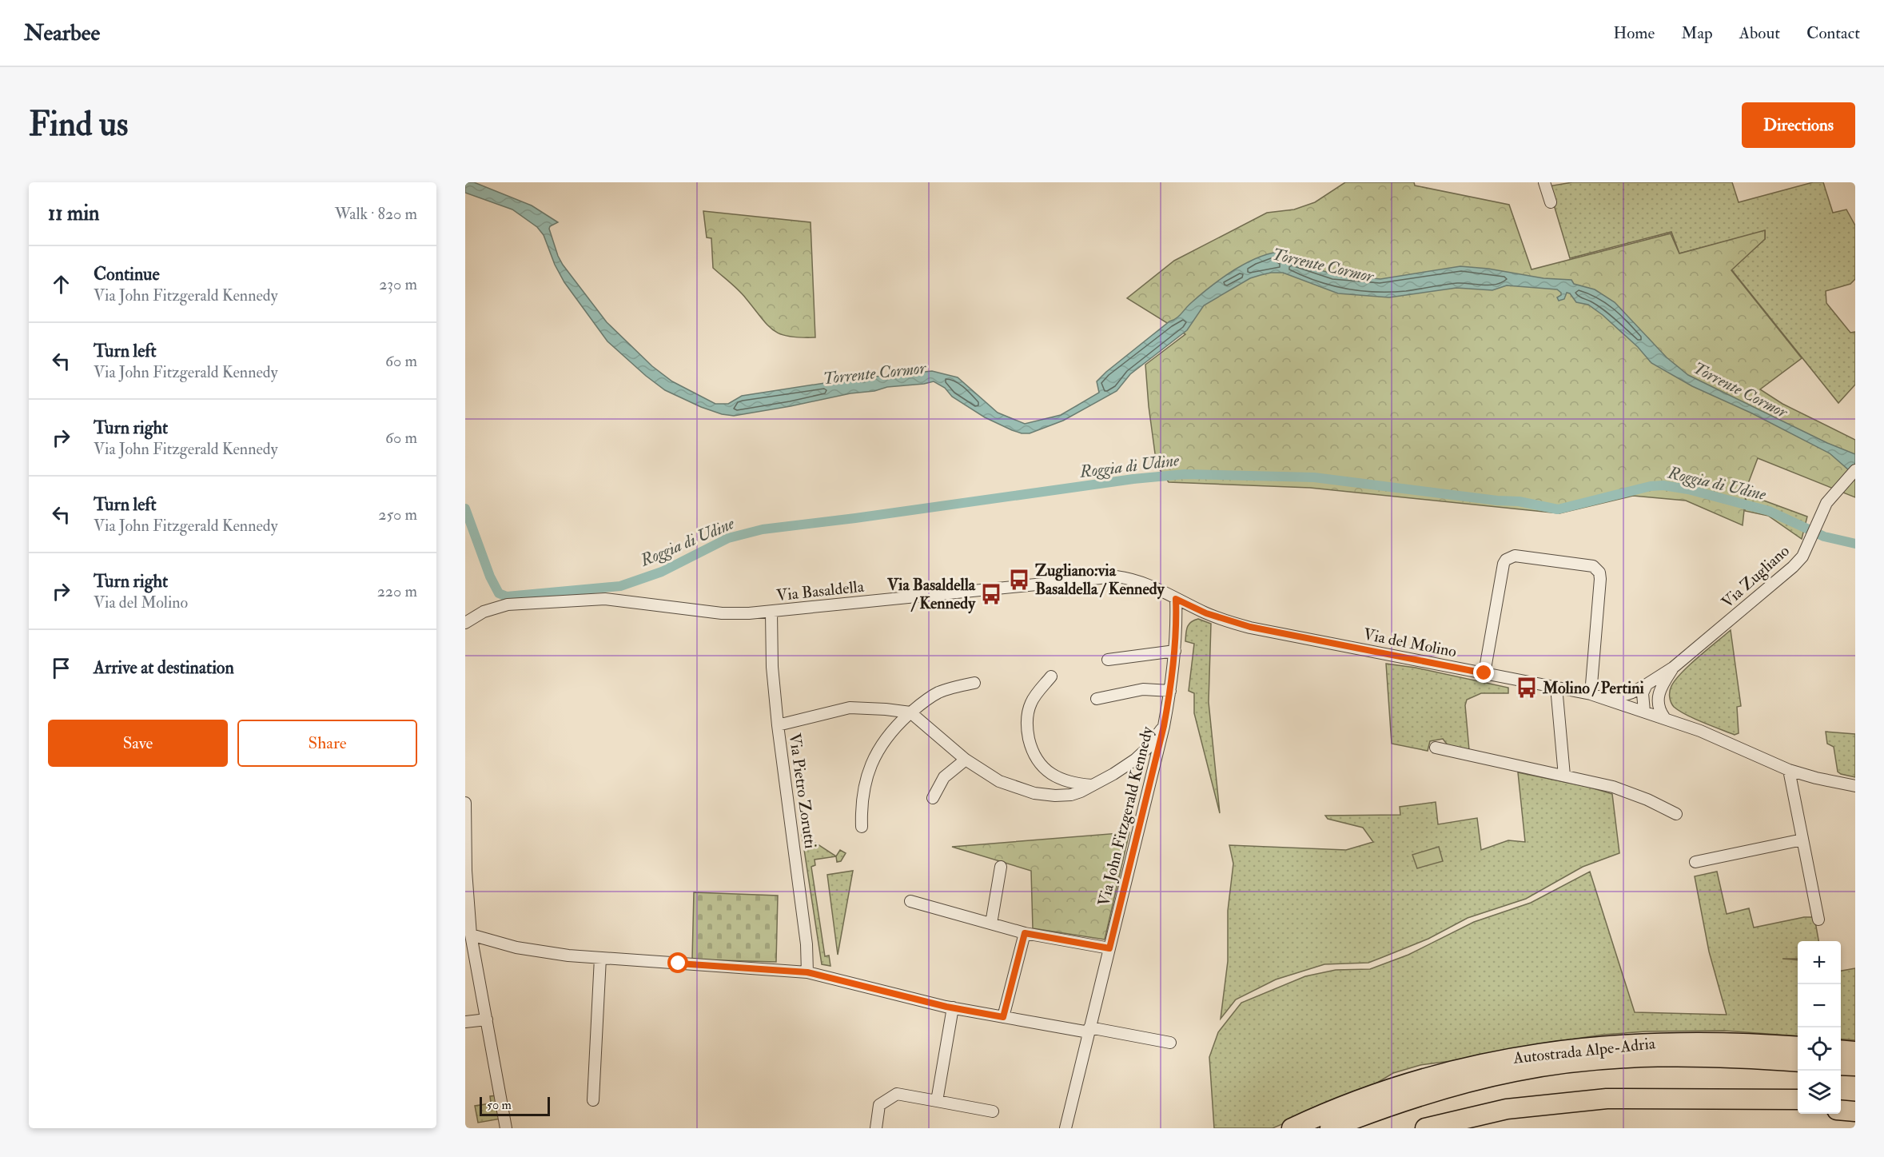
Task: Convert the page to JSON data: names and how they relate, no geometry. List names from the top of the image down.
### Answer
{
  "streets": {
    "highway": ["Autostrada Alpe-Adria"],
    "street": [
      "Via Zugliano",
      "Via Basaldella",
      "Via del Molino",
      "Via Pietro Zorutti",
      "Via John Fitzgerald Kennedy"
    ]
  },
  "crossings": [
    ["Via Zugliano", "Via del Molino"],
    ["Via Basaldella", "Via del Molino"],
    ["Via Basaldella", "Via Pietro Zorutti"],
    ["Via Basaldella", "Via John Fitzgerald Kennedy"],
    ["Via del Molino", "Via John Fitzgerald Kennedy"]
  ],
  "water": ["Torrente Cormor", "Roggia di Udine"],
  "places": {
    "bus stop": ["Zugliano:via Basaldella / Kennedy", "Via Basaldella / Kennedy", "Molino / Pertini"]
  },
  "scale_bar": "50 m",
  "page": {
    "header": "Nearbee",
    "nav": [
      "Home",
      "Map",
      "About",
      "Contact"
    ],
    "buttons": [
      "Directions",
      ["Save", "Share"]
    ],
    "title": "Find us",
    "heading": ["11 min", "Walk · 820 m"],
    "list": [
      ["Continue", "Via John Fitzgerald Kennedy", "230 m"],
      ["Turn left", "Via John Fitzgerald Kennedy", "60 m"],
      ["Turn right", "Via John Fitzgerald Kennedy", "60 m"],
      ["Turn left", "Via John Fitzgerald Kennedy", "250 m"],
      ["Turn right", "Via del Molino", "220 m"],
      "Arrive at destination"
    ],
    "map_buttons": ["+", "−"],
    "scale": "50 m"
  }
}
